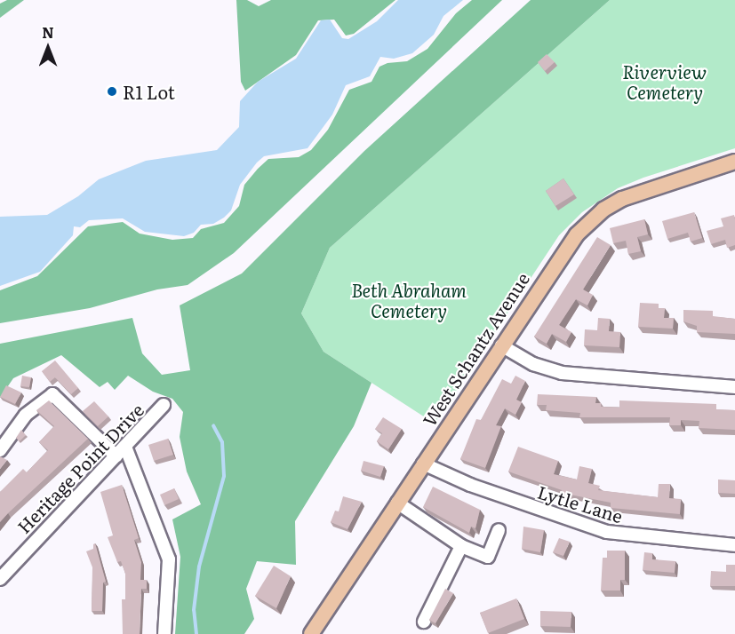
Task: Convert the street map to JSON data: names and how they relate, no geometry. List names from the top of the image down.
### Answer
{
  "streets": {
    "main road": ["West Schantz Avenue"],
    "street": ["Heritage Point Drive", "Lytle Lane"]
  },
  "crossings": [
    ["West Schantz Avenue", "Lytle Lane"]
  ],
  "parks": ["Riverview Cemetery", "Beth Abraham Cemetery"],
  "places": ["R1 Lot"],
  "north": "top"
}
